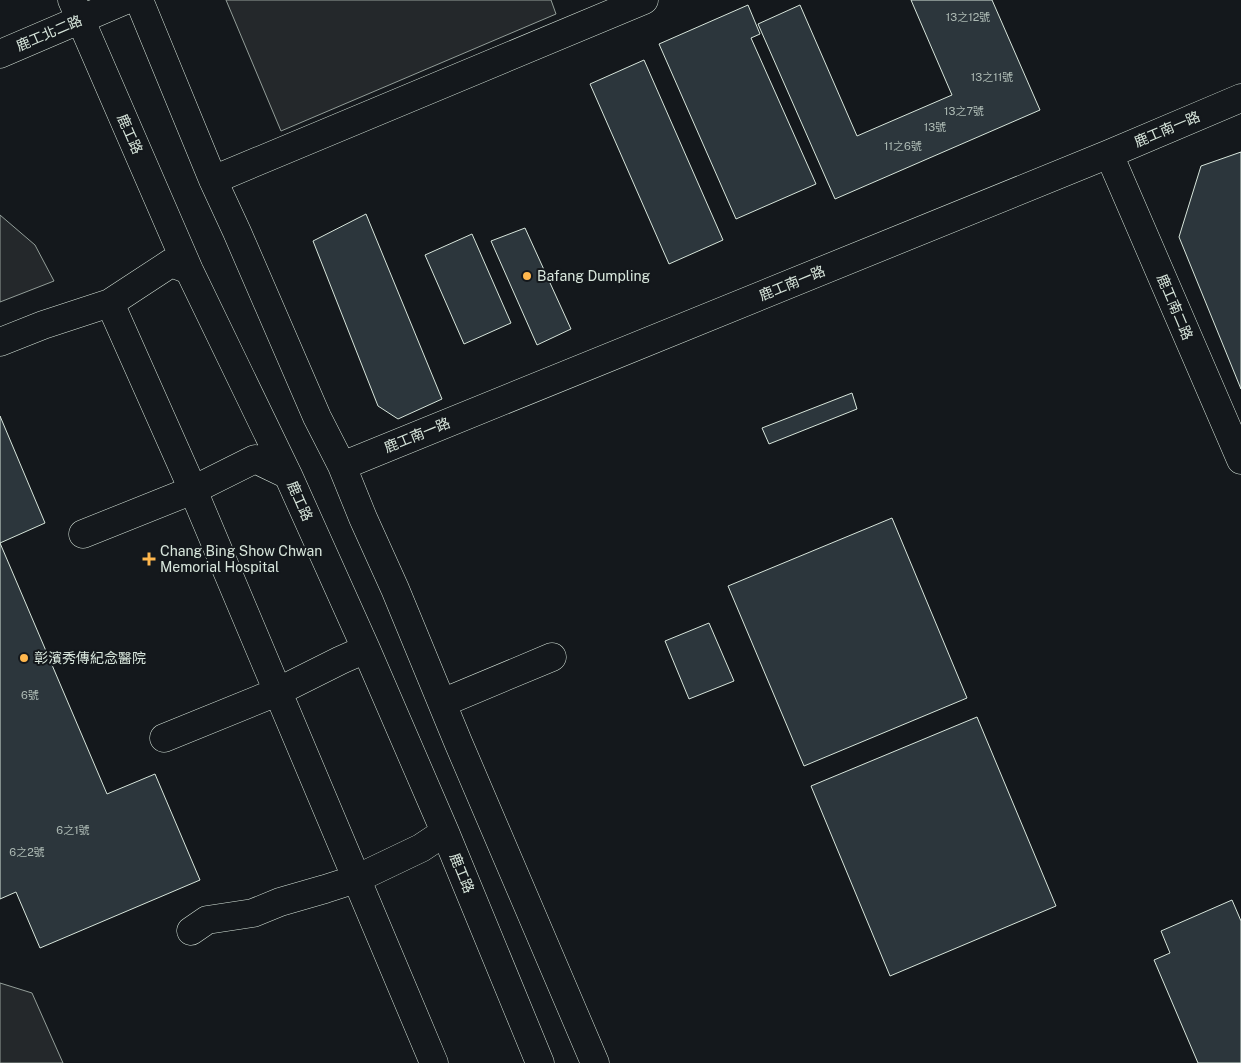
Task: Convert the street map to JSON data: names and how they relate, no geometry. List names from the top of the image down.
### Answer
{
  "streets": {
    "street": [
      "鹿工北二路",
      "鹿工南一路",
      "鹿工路",
      "鹿工南二路"
    ]
  },
  "crossings": [
    ["鹿工北二路", "鹿工路"],
    ["鹿工南一路", "鹿工南二路"]
  ],
  "places": {
    "other": ["Bafang Dumpling", "彰濱秀傳紀念醫院"],
    "health": ["Chang Bing Show Chwan Memorial Hospital"]
  },
  "house_numbers": [
    "13之12號",
    "13之11號",
    "13之7號",
    "13號",
    "11之6號",
    "6號",
    "6之1號",
    "6之2號"
  ]
}
